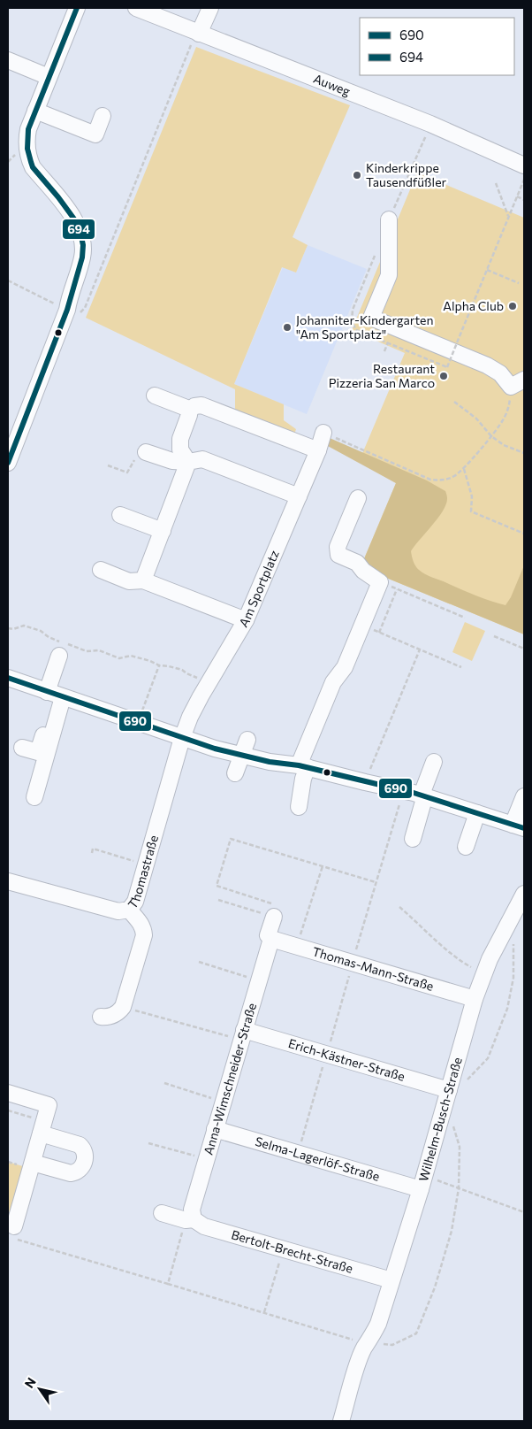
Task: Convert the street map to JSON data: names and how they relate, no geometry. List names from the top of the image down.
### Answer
{
  "streets": {
    "street": [
      "Auweg",
      "Am Sportplatz",
      "Thomastraße",
      "Thomas-Mann-Straße",
      "Erich-Kästner-Straße",
      "Anna-Wimschneider-Straße",
      "Wilhelm-Busch-Straße",
      "Selma-Lagerlöf-Straße",
      "Bertolt-Brecht-Straße"
    ]
  },
  "crossings": [
    ["Am Sportplatz", "Thomastraße"],
    ["Thomas-Mann-Straße", "Anna-Wimschneider-Straße"],
    ["Thomas-Mann-Straße", "Wilhelm-Busch-Straße"],
    ["Erich-Kästner-Straße", "Anna-Wimschneider-Straße"],
    ["Erich-Kästner-Straße", "Wilhelm-Busch-Straße"],
    ["Anna-Wimschneider-Straße", "Selma-Lagerlöf-Straße"],
    ["Anna-Wimschneider-Straße", "Bertolt-Brecht-Straße"],
    ["Wilhelm-Busch-Straße", "Selma-Lagerlöf-Straße"],
    ["Wilhelm-Busch-Straße", "Bertolt-Brecht-Straße"]
  ],
  "places": [
    "Kinderkrippe Tausendfüßler",
    "Alpha Club",
    "Johanniter-Kindergarten \"Am Sportplatz\"",
    "Restaurant Pizzeria San Marco"
  ],
  "lines": ["transit line 694", "transit line 690"],
  "legend": ["690", "694"],
  "north": "top left"
}
